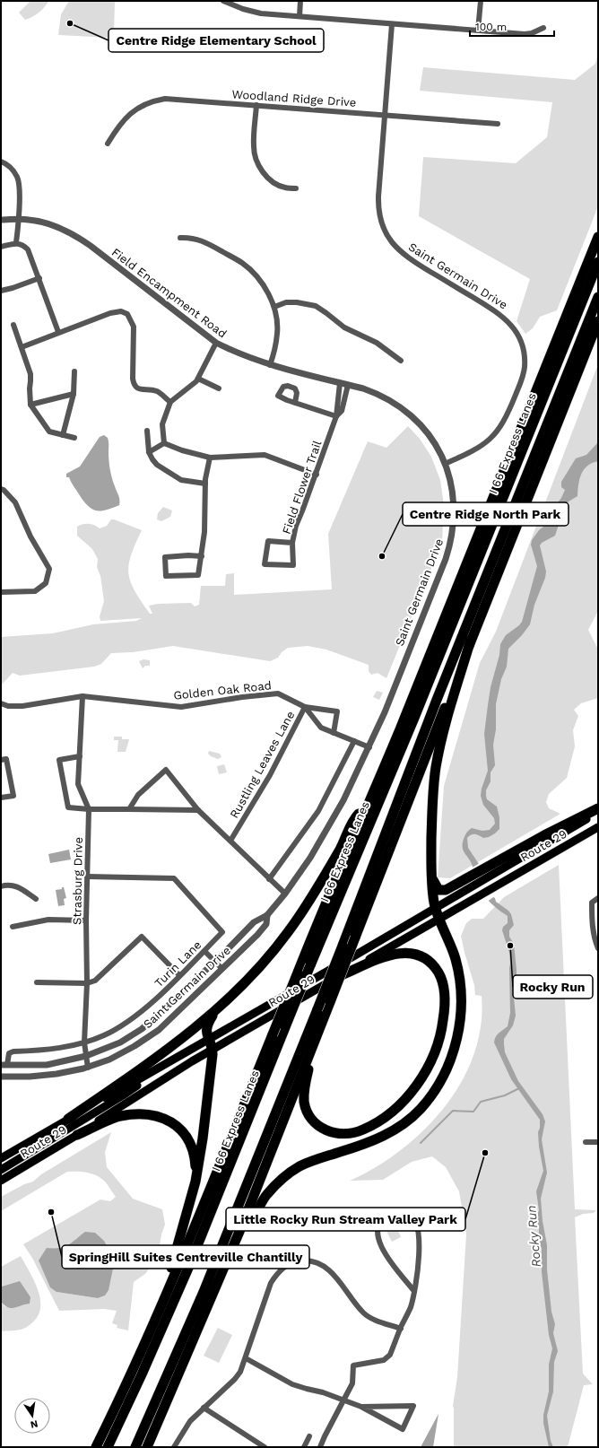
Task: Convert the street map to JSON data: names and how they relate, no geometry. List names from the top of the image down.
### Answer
{
  "streets": {
    "highway": ["I 66 Express Lanes"],
    "main road": ["Route 29"],
    "street": [
      "Woodland Ridge Drive",
      "Saint Germain Drive",
      "Field Encampment Road",
      "Field Flower Trail",
      "Golden Oak Road",
      "Rustling Leaves Lane",
      "Strasburg Drive",
      "Turin Lane"
    ]
  },
  "crossings": [
    ["Woodland Ridge Drive", "Saint Germain Drive"],
    ["Saint Germain Drive", "Field Encampment Road"],
    ["Saint Germain Drive", "Golden Oak Road"],
    ["Saint Germain Drive", "Strasburg Drive"],
    ["Saint Germain Drive", "Turin Lane"],
    ["Field Encampment Road", "Field Flower Trail"],
    ["Golden Oak Road", "Rustling Leaves Lane"],
    ["Golden Oak Road", "Strasburg Drive"],
    ["Strasburg Drive", "Turin Lane"]
  ],
  "water": ["Rocky Run"],
  "places": [
    "Centre Ridge Elementary School",
    "Centre Ridge North Park",
    "Rocky Run",
    "Little Rocky Run Stream Valley Park",
    "SpringHill Suites Centreville Chantilly"
  ],
  "scale_bar": "100 m",
  "north": "bottom"
}
